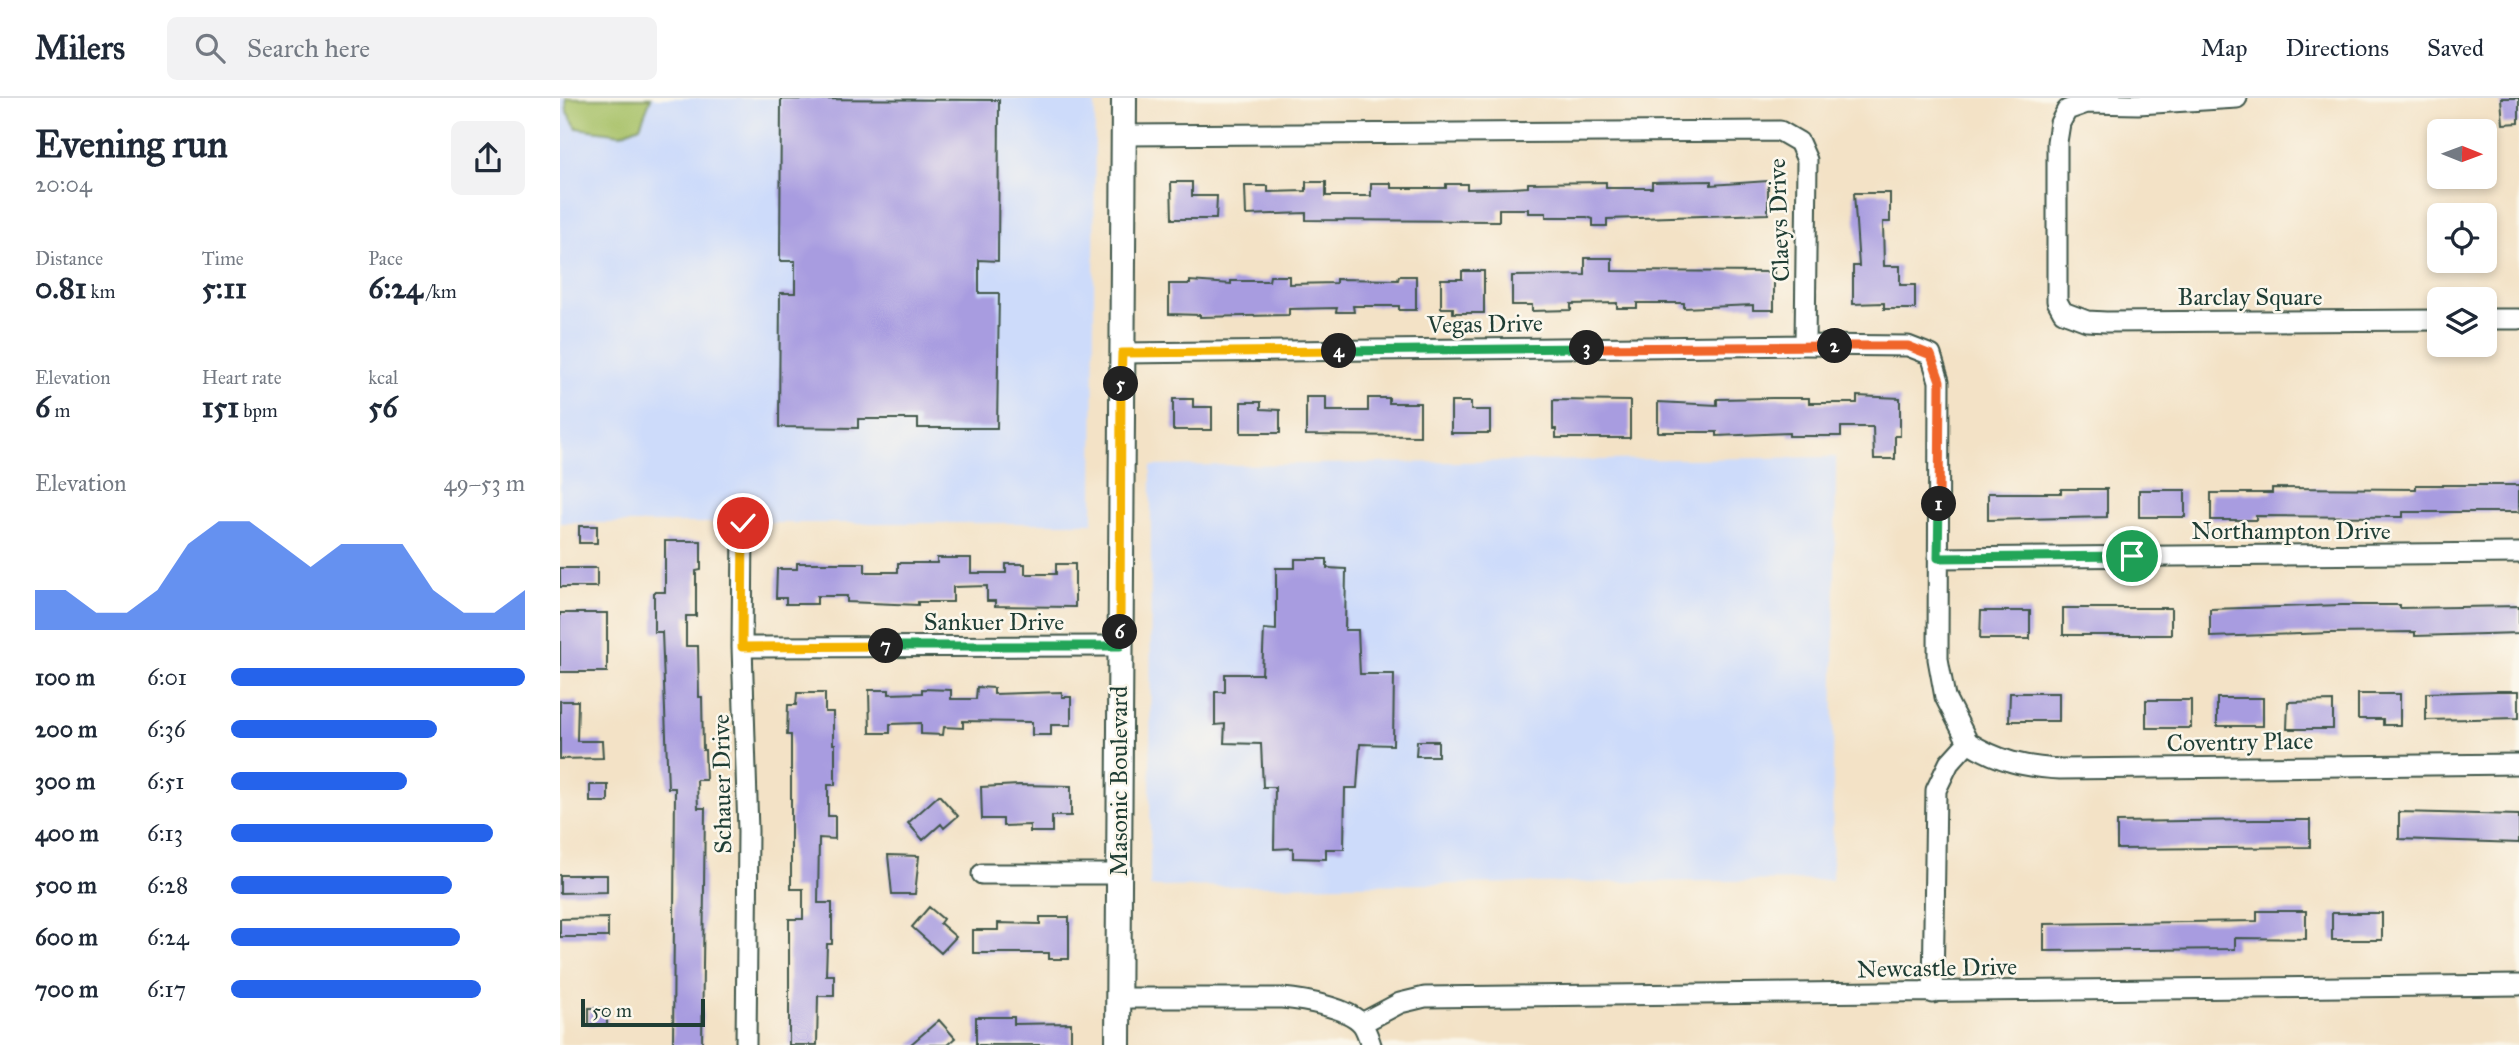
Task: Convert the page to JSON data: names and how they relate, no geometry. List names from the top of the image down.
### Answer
{
  "streets": {
    "street": [
      "Claeys Drive",
      "Barclay Square",
      "Vegas Drive",
      "Northampton Drive",
      "Sankuer Drive",
      "Coventry Place",
      "Masonic Boulevard",
      "Schauer Drive",
      "Newcastle Drive"
    ]
  },
  "crossings": [
    ["Claeys Drive", "Vegas Drive"],
    ["Claeys Drive", "Masonic Boulevard"],
    ["Vegas Drive", "Northampton Drive"],
    ["Vegas Drive", "Masonic Boulevard"],
    ["Sankuer Drive", "Masonic Boulevard"],
    ["Sankuer Drive", "Schauer Drive"]
  ],
  "scale_bar": "50 m",
  "north": "right",
  "page": {
    "header": "Milers",
    "search": "Search here",
    "nav": ["Map", "Directions", "Saved"],
    "heading": ["Evening run", "20:04"],
    "stats": [
      ["Distance", "0.81 km"],
      ["Time", "5:11"],
      ["Pace", "6:24 /km"],
      ["Elevation", "6 m"],
      ["Heart rate", "151 bpm"],
      ["kcal", "56"]
    ],
    "pins": [
      "2",
      "3",
      "4",
      "5",
      "1",
      "6",
      "7"
    ],
    "chart": ["Elevation", "49–53 m"],
    "list": [
      {
        "name": "100 m",
        "note": "6:01"
      },
      {
        "name": "200 m",
        "note": "6:36"
      },
      {
        "name": "300 m",
        "note": "6:51"
      },
      {
        "name": "400 m",
        "note": "6:13"
      },
      {
        "name": "500 m",
        "note": "6:28"
      },
      {
        "name": "600 m",
        "note": "6:24"
      },
      {
        "name": "700 m",
        "note": "6:17"
      }
    ],
    "scale": "50 m"
  }
}
